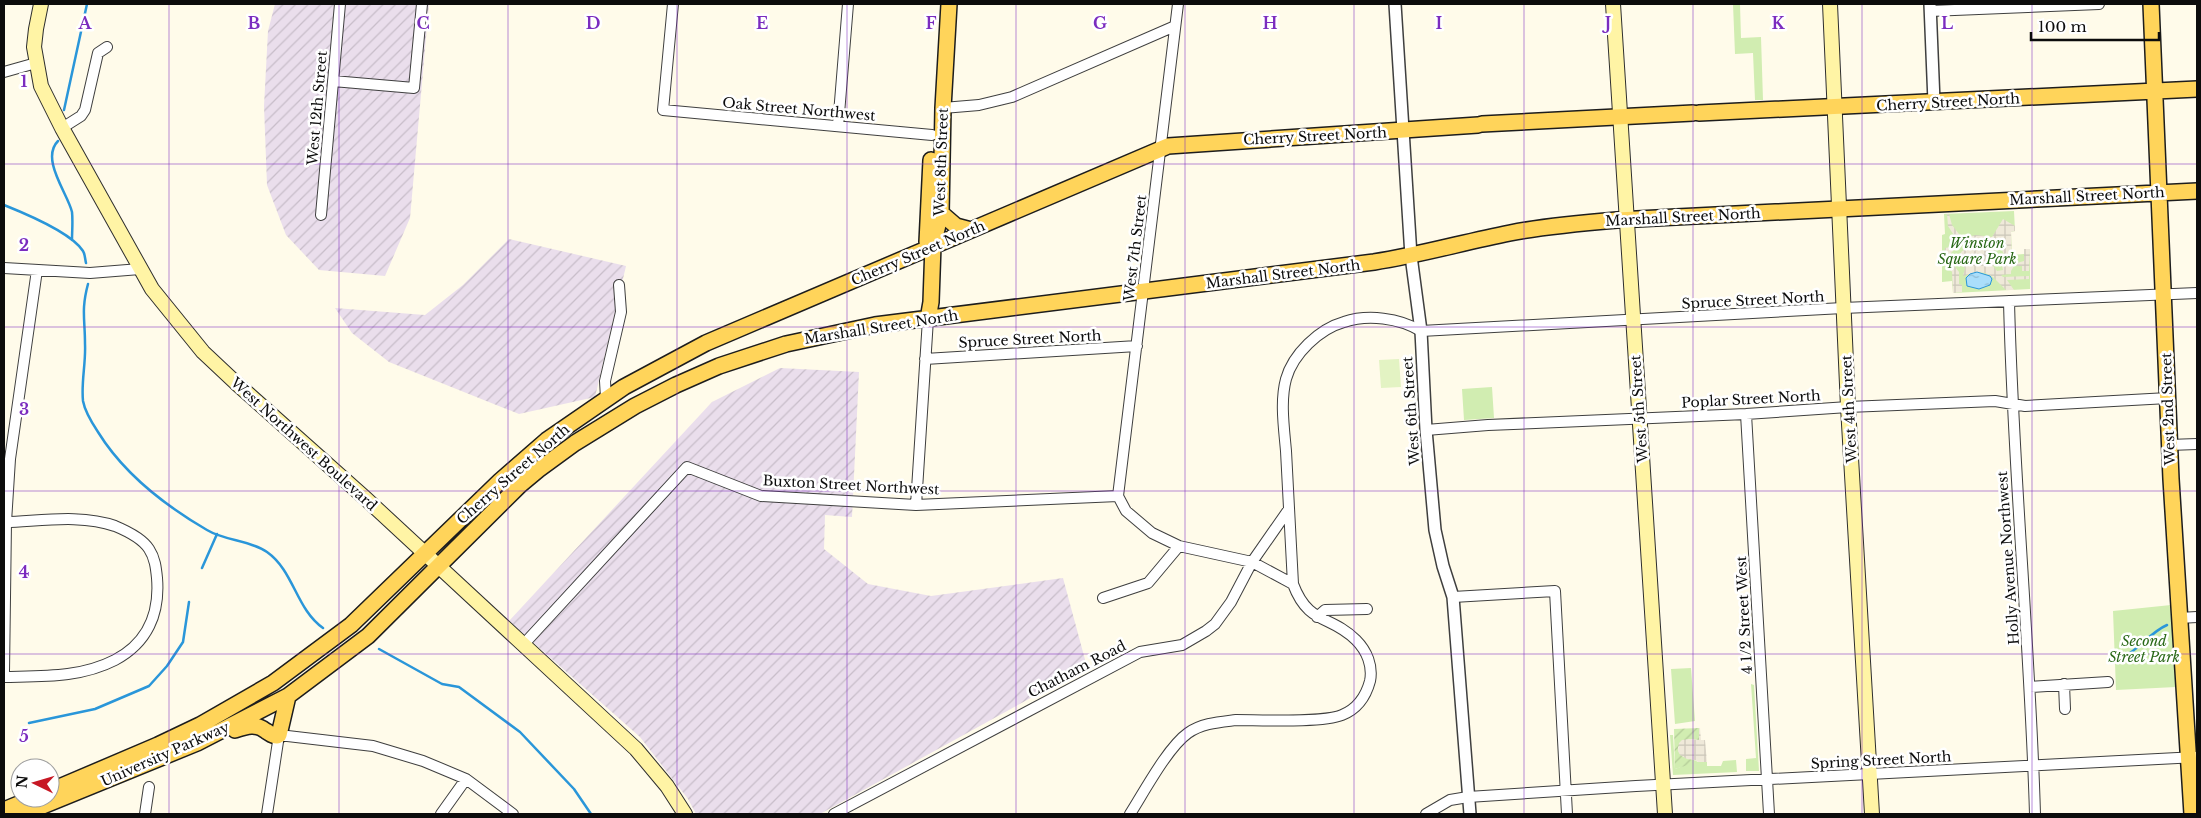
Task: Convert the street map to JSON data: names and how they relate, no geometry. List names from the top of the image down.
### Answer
{
  "streets": {
    "main road": [
      "Cherry Street North",
      "West 8th Street",
      "Marshall Street North",
      "West 5th Street",
      "West 4th Street",
      "West 2nd Street",
      "West Northwest Boulevard",
      "University Parkway"
    ],
    "street": [
      "West 12th Street",
      "Oak Street Northwest",
      "West 7th Street",
      "Spruce Street North",
      "Poplar Street North",
      "West 6th Street",
      "Buxton Street Northwest",
      "Holly Avenue Northwest",
      "4 1/2 Street West",
      "Chatham Road",
      "Spring Street North"
    ]
  },
  "crossings": [
    ["Cherry Street North", "West 8th Street"],
    ["Cherry Street North", "West 7th Street"],
    ["Cherry Street North", "West 5th Street"],
    ["Cherry Street North", "West 4th Street"],
    ["Cherry Street North", "West 2nd Street"],
    ["Cherry Street North", "West 6th Street"],
    ["Cherry Street North", "West Northwest Boulevard"],
    ["Cherry Street North", "University Parkway"],
    ["Oak Street Northwest", "West 8th Street"],
    ["West 8th Street", "Marshall Street North"],
    ["West 8th Street", "Spruce Street North"],
    ["West 8th Street", "Buxton Street Northwest"],
    ["Marshall Street North", "West 7th Street"],
    ["Marshall Street North", "West 5th Street"],
    ["Marshall Street North", "West 4th Street"],
    ["Marshall Street North", "West 2nd Street"],
    ["Marshall Street North", "West 6th Street"],
    ["Marshall Street North", "West Northwest Boulevard"],
    ["Marshall Street North", "University Parkway"],
    ["West 7th Street", "Spruce Street North"],
    ["West 7th Street", "Buxton Street Northwest"],
    ["Spruce Street North", "West 5th Street"],
    ["Spruce Street North", "West 4th Street"],
    ["Spruce Street North", "West 2nd Street"],
    ["Spruce Street North", "West 6th Street"],
    ["Spruce Street North", "Holly Avenue Northwest"],
    ["Spruce Street North", "Chatham Road"],
    ["Poplar Street North", "West 5th Street"],
    ["Poplar Street North", "West 4th Street"],
    ["Poplar Street North", "West 2nd Street"],
    ["Poplar Street North", "West 6th Street"],
    ["Poplar Street North", "Holly Avenue Northwest"],
    ["Poplar Street North", "4 1/2 Street West"],
    ["West 5th Street", "Spring Street North"],
    ["West 4th Street", "Spring Street North"],
    ["West 2nd Street", "Spring Street North"],
    ["West 6th Street", "Spring Street North"],
    ["West Northwest Boulevard", "Buxton Street Northwest"],
    ["West Northwest Boulevard", "University Parkway"],
    ["Holly Avenue Northwest", "Spring Street North"],
    ["4 1/2 Street West", "Spring Street North"]
  ],
  "parks": ["Winston Square Park", "Second Street Park"],
  "scale_bar": "100 m",
  "north": "left",
  "grid": {
    "columns": [
      "A",
      "B",
      "C",
      "D",
      "E",
      "F",
      "G",
      "H",
      "I",
      "J",
      "K",
      "L"
    ],
    "rows": [
      "1",
      "2",
      "3",
      "4",
      "5"
    ]
  }
}
